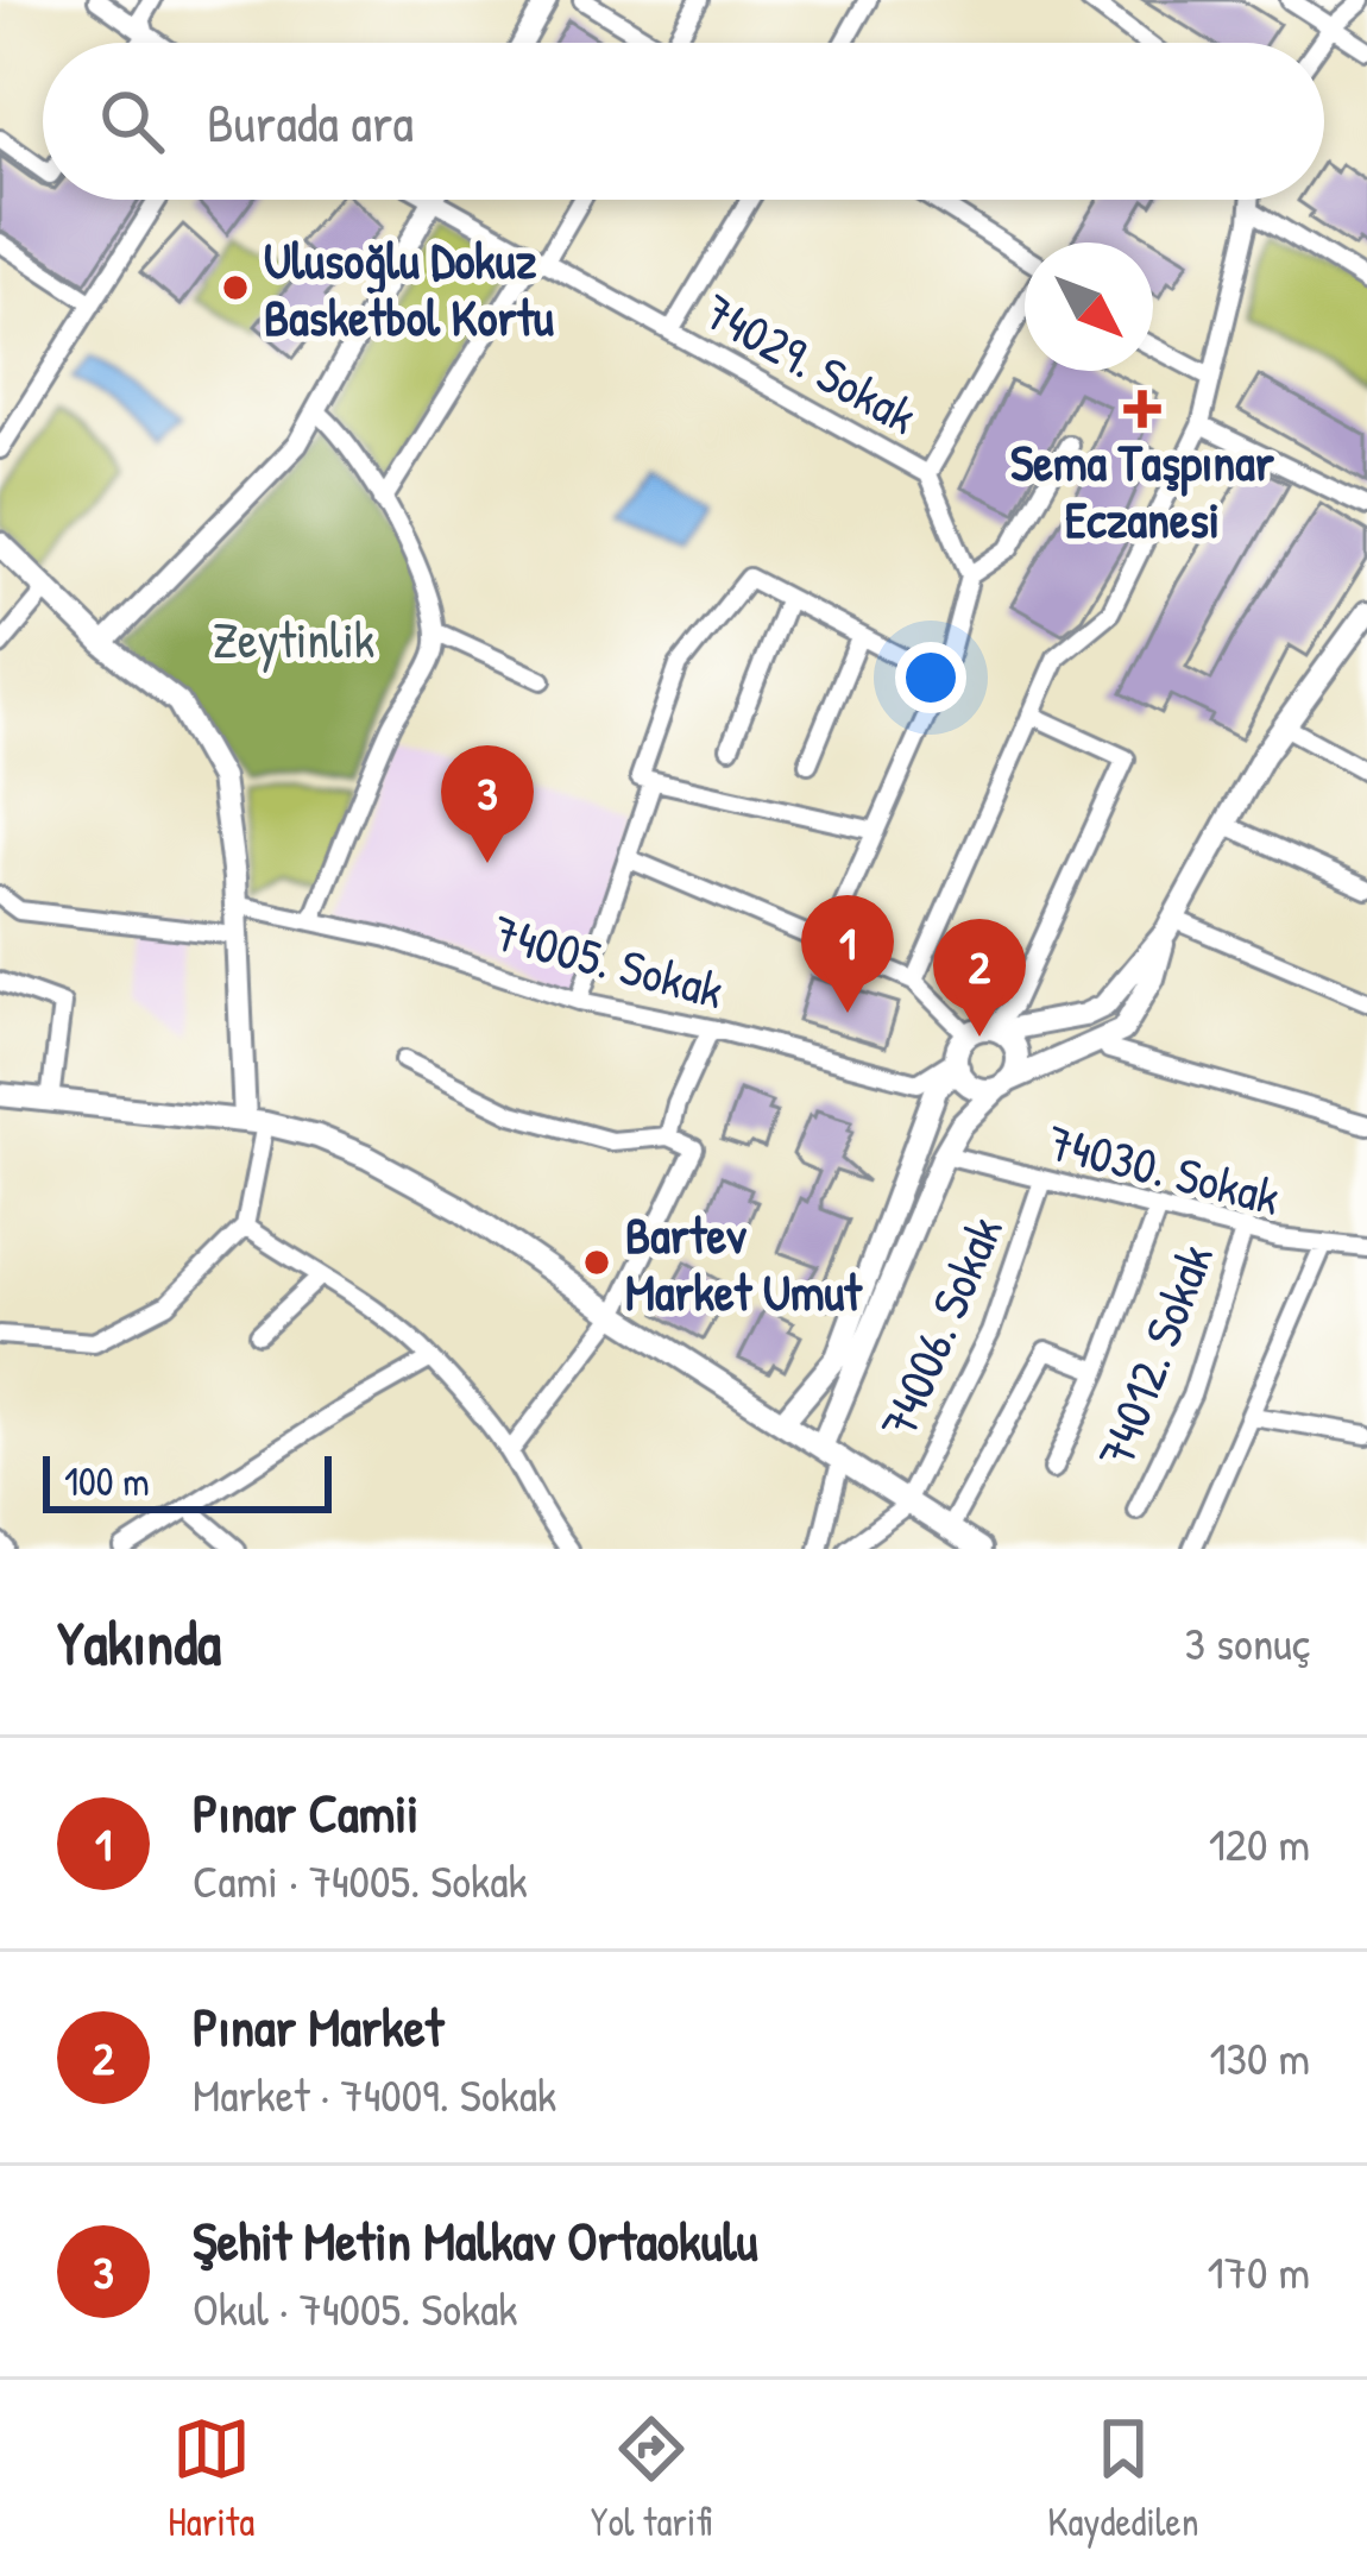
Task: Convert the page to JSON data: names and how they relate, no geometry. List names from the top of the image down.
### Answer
{
  "streets": {
    "street": [
      "74029. Sokak",
      "74005. Sokak",
      "74030. Sokak",
      "74006. Sokak",
      "74012. Sokak"
    ]
  },
  "crossings": [
    ["74030. Sokak", "74006. Sokak"],
    ["74030. Sokak", "74012. Sokak"]
  ],
  "parks": ["Zeytinlik"],
  "places": {
    "other": ["Ulusoğlu Dokuz Basketbol Kortu", "Bartev Market Umut"],
    "health": ["Sema Taşpınar Eczanesi"]
  },
  "scale_bar": "100 m",
  "north": "bottom right",
  "page": {
    "search": "Burada ara",
    "pins": ["3", "1", "2"],
    "scale": "100 m",
    "heading": ["Yakında", "3 sonuç"],
    "list": [
      {
        "mark": "1",
        "name": "Pınar Camii",
        "note": "Cami · 74005. Sokak",
        "value": "120 m"
      },
      {
        "mark": "2",
        "name": "Pınar Market",
        "note": "Market · 74009. Sokak",
        "value": "130 m"
      },
      {
        "mark": "3",
        "name": "Şehit Metin Malkav Ortaokulu",
        "note": "Okul · 74005. Sokak",
        "value": "170 m"
      }
    ],
    "nav": ["Harita", "Yol tarifi", "Kaydedilen"]
  }
}
